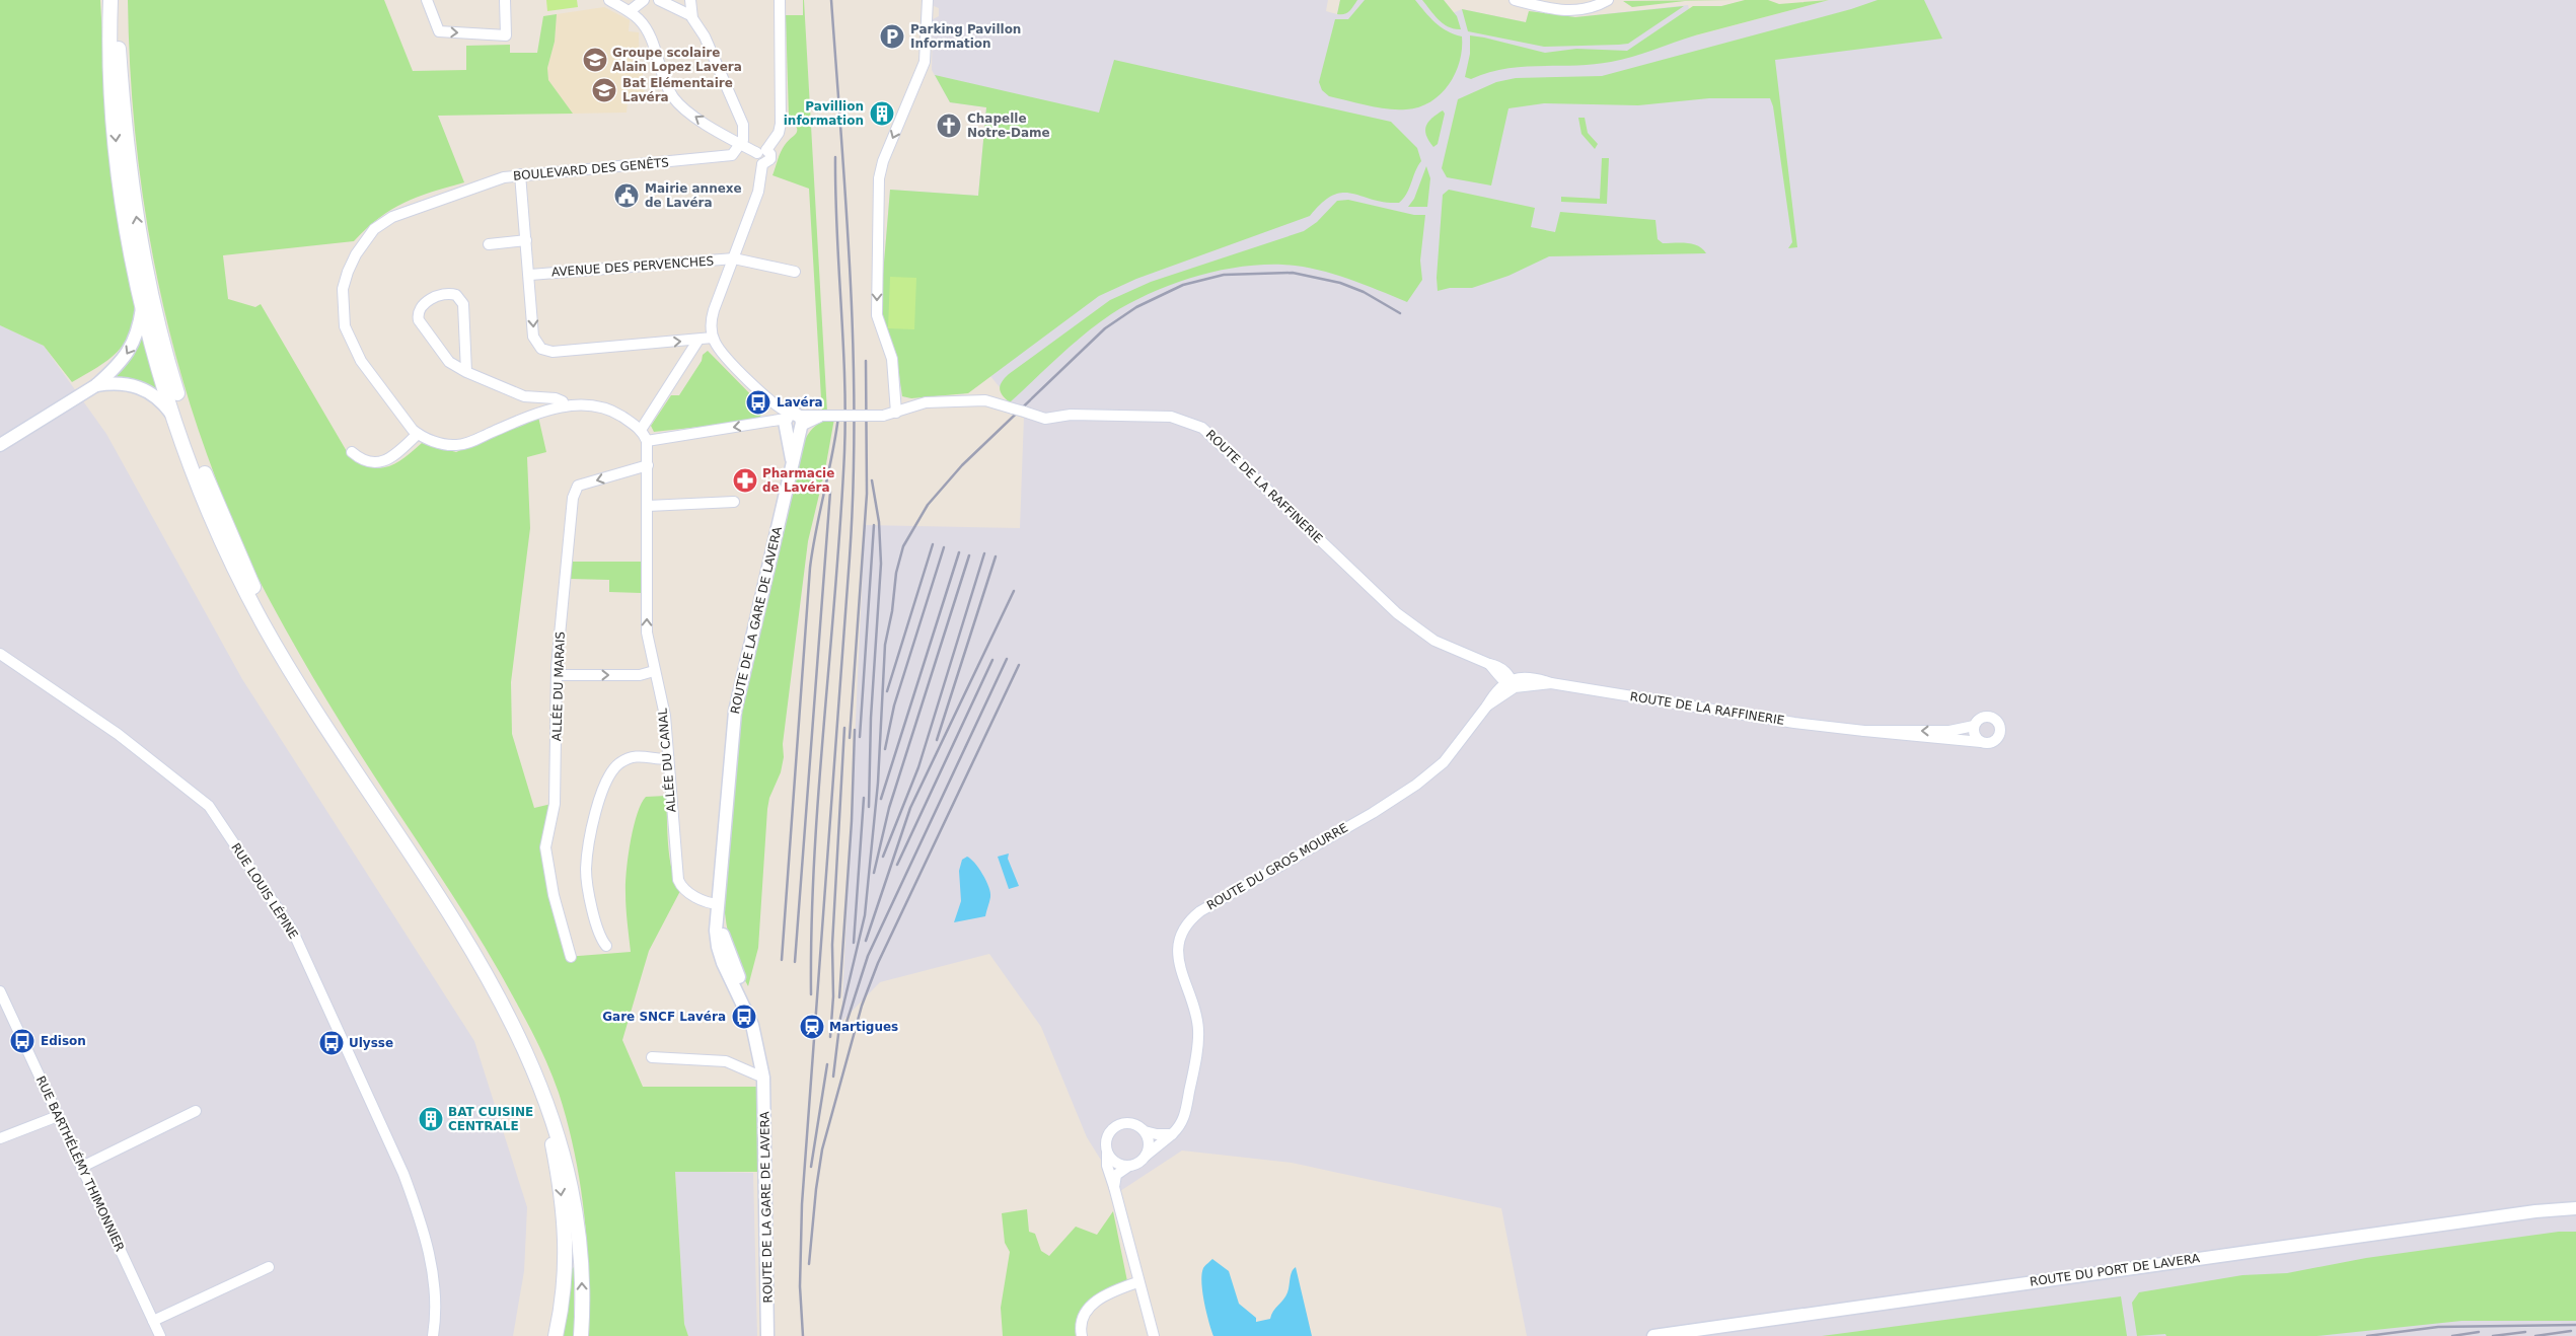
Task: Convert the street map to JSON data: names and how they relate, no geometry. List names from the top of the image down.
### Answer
{
  "streets": {
    "street": [
      "BOULEVARD DES GENÊTS",
      "AVENUE DES PERVENCHES",
      "ROUTE DE LA RAFFINERIE",
      "ROUTE DE LA GARE DE LAVERA",
      "ALLÉE DU MARAIS",
      "ALLÉE DU CANAL",
      "ROUTE DU GROS MOURRE",
      "RUE LOUIS LÉPINE",
      "RUE BARTHÉLÉMY THIMONNIER",
      "ROUTE DU PORT DE LAVERA"
    ]
  },
  "crossings": [
    ["ROUTE DE LA RAFFINERIE", "ROUTE DE LA GARE DE LAVERA"],
    ["ROUTE DE LA RAFFINERIE", "ALLÉE DU CANAL"],
    ["ROUTE DE LA RAFFINERIE", "ROUTE DU GROS MOURRE"],
    ["ROUTE DE LA GARE DE LAVERA", "ALLÉE DU CANAL"],
    ["ALLÉE DU MARAIS", "ALLÉE DU CANAL"]
  ],
  "one_way": ["ALLÉE DU MARAIS"],
  "places": {
    "parking": ["Parking Pavillon Information"],
    "school or university": ["Groupe scolaire Alain Lopez Lavera", "Bat Elémentaire Lavéra"],
    "building": ["Pavillion information", "BAT CUISINE CENTRALE"],
    "church": ["Chapelle Notre-Dame"],
    "public building": ["Mairie annexe de Lavéra"],
    "bus stop": [
      "Lavéra",
      "Gare SNCF Lavéra",
      "Edison",
      "Ulysse"
    ],
    "pharmacy": ["Pharmacie de Lavéra"],
    "station": ["Martigues"]
  }
}
